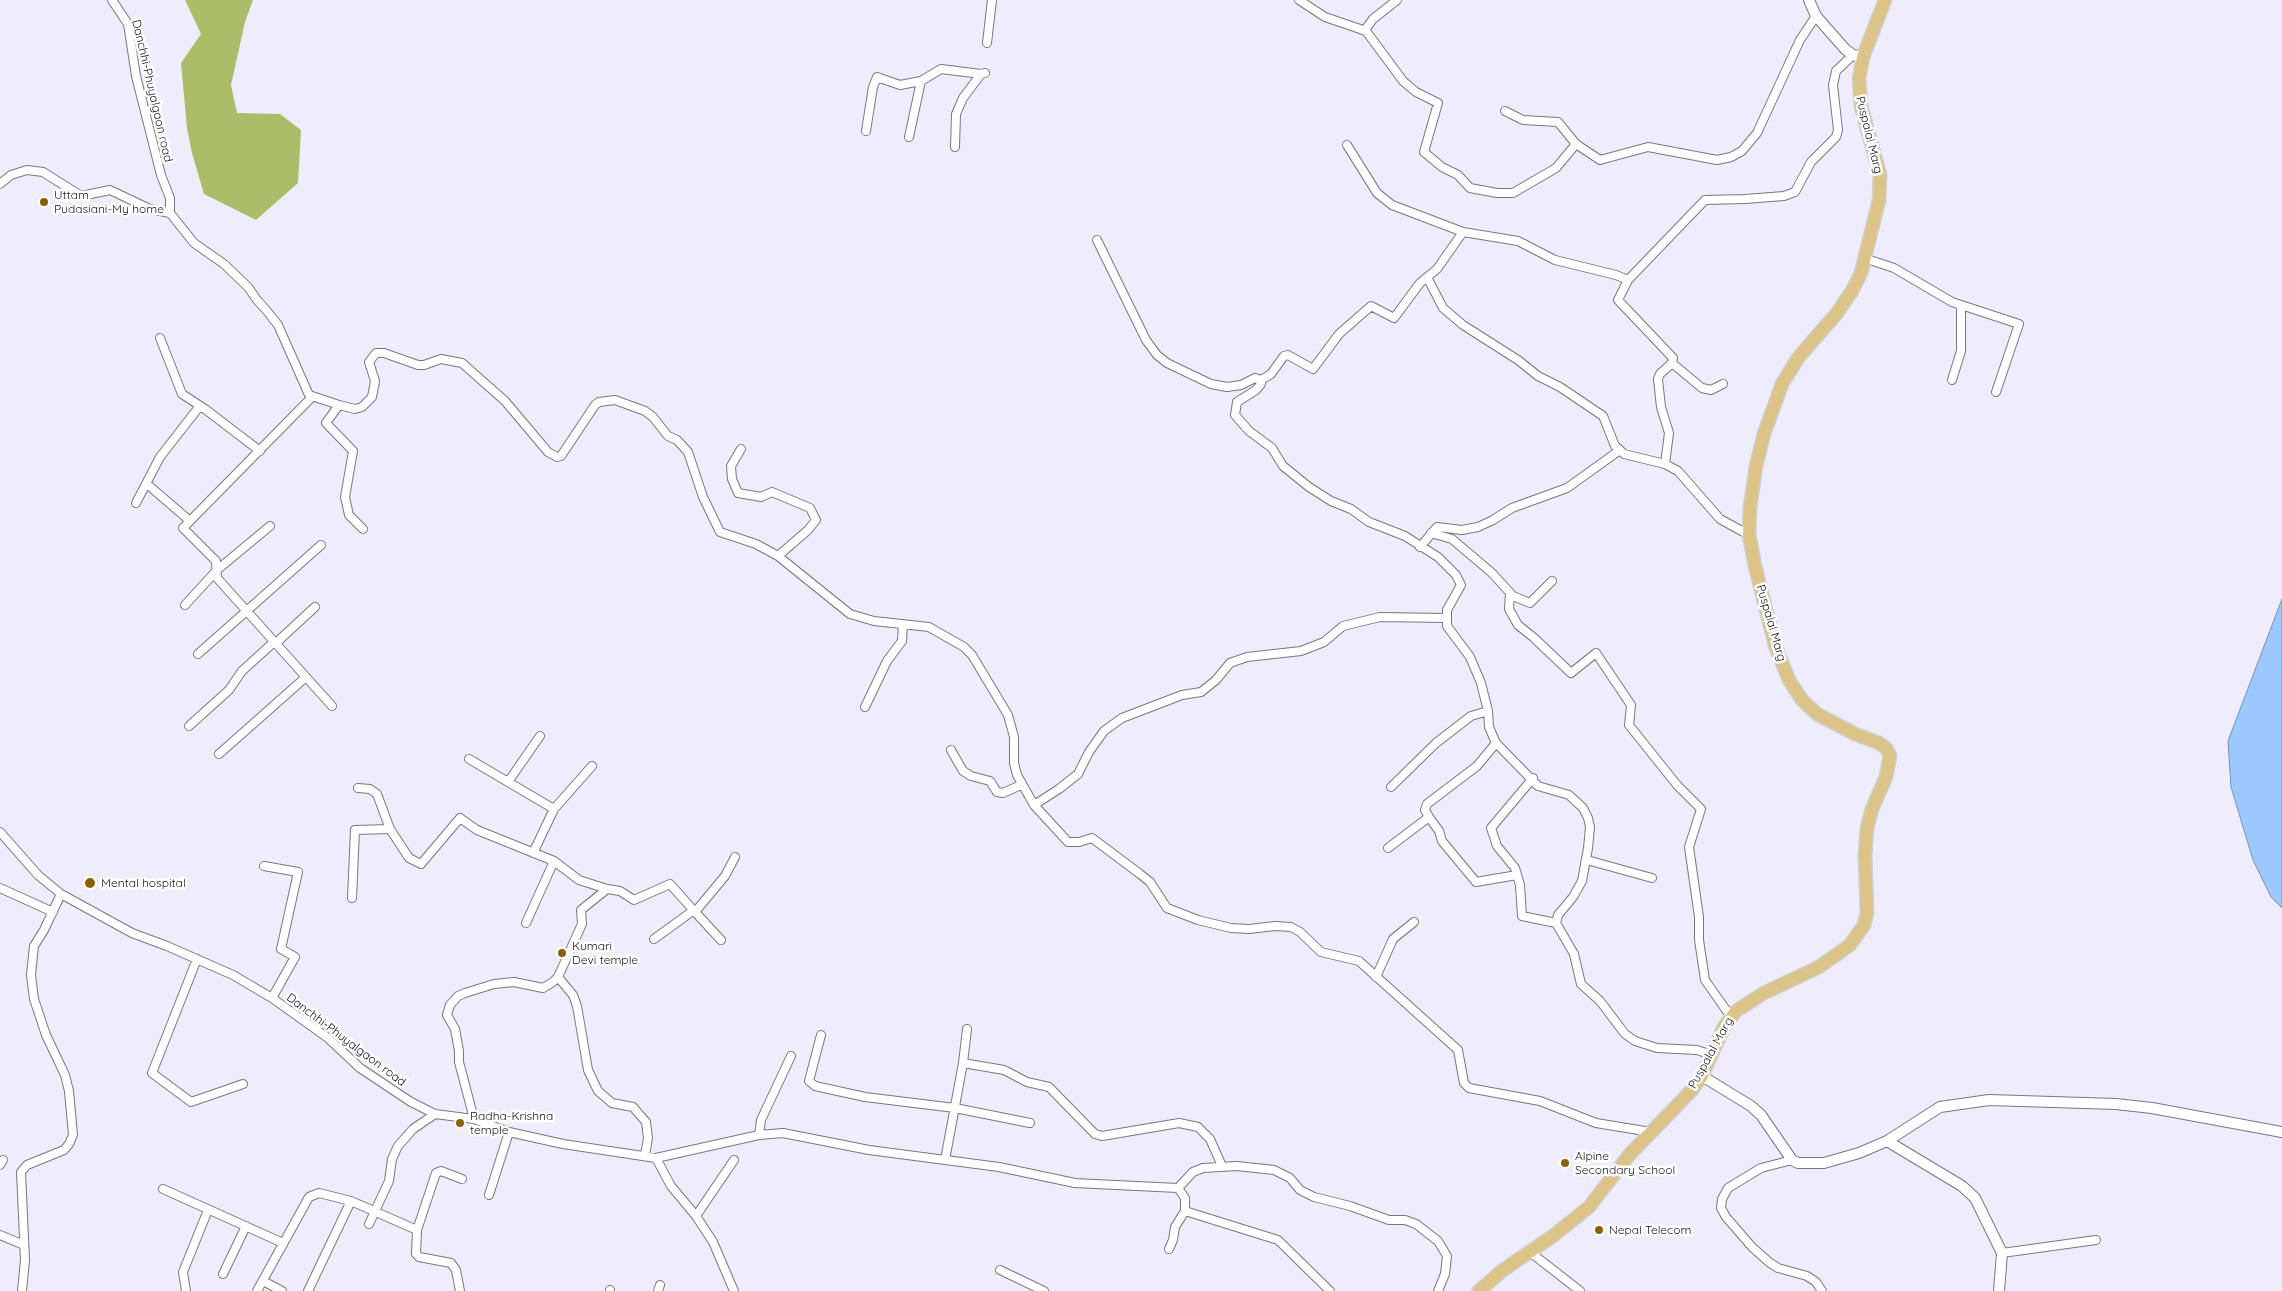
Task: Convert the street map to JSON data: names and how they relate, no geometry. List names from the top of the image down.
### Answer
{
  "streets": {
    "main road": ["Puspalal Marg"],
    "street": ["Danchhi-Phuyalgaon road"]
  },
  "places": [
    "Uttam Pudasiani-My home",
    "Mental hospital",
    "Kumari Devi temple",
    "Radha-Krishna temple",
    "Alpine Secondary School",
    "Nepal Telecom"
  ]
}
